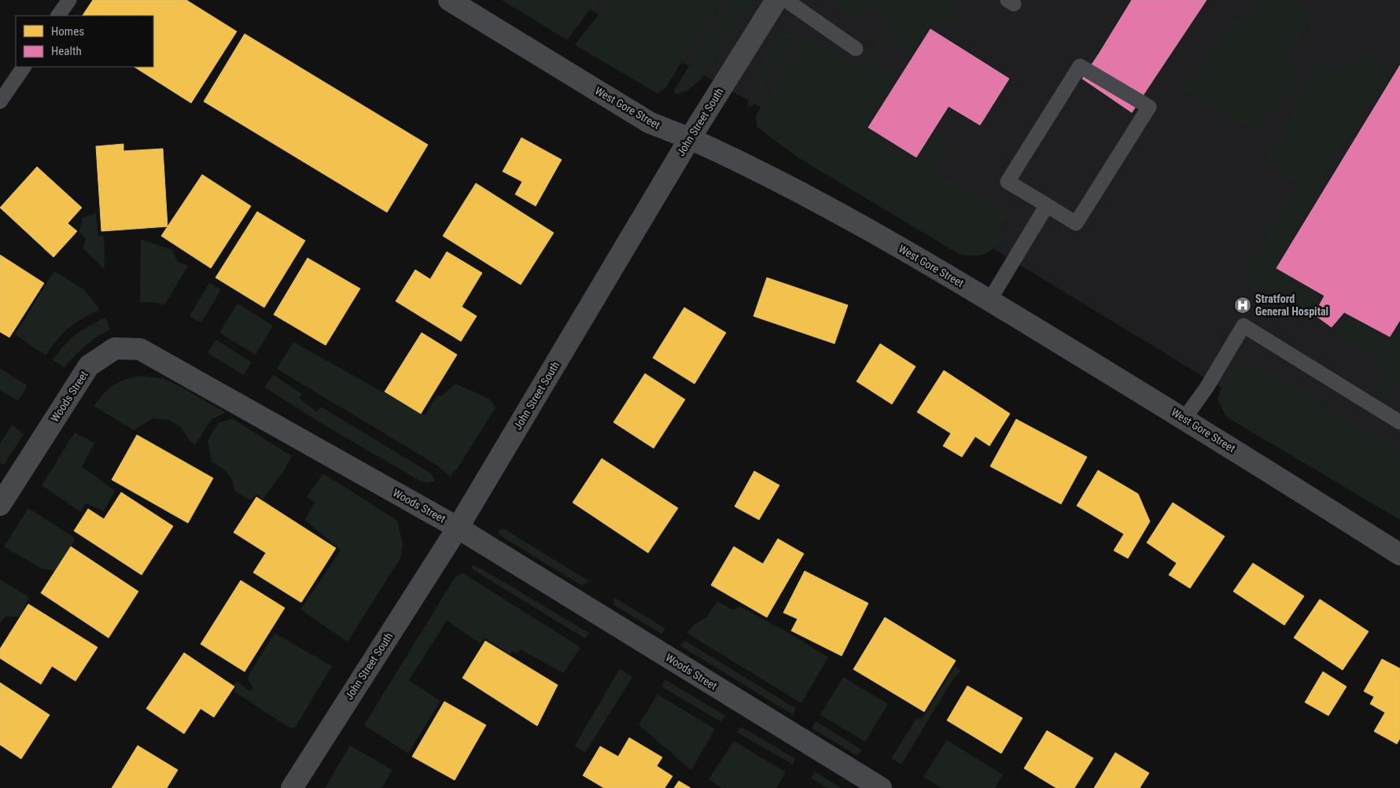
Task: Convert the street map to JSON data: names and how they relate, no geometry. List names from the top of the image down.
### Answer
{
  "streets": {
    "street": ["West Gore Street", "John Street South", "Woods Street"]
  },
  "crossings": [
    ["West Gore Street", "John Street South"],
    ["John Street South", "Woods Street"]
  ],
  "places": {
    "hospital": ["Stratford General Hospital"]
  },
  "legend": ["Homes", "Health"]
}
